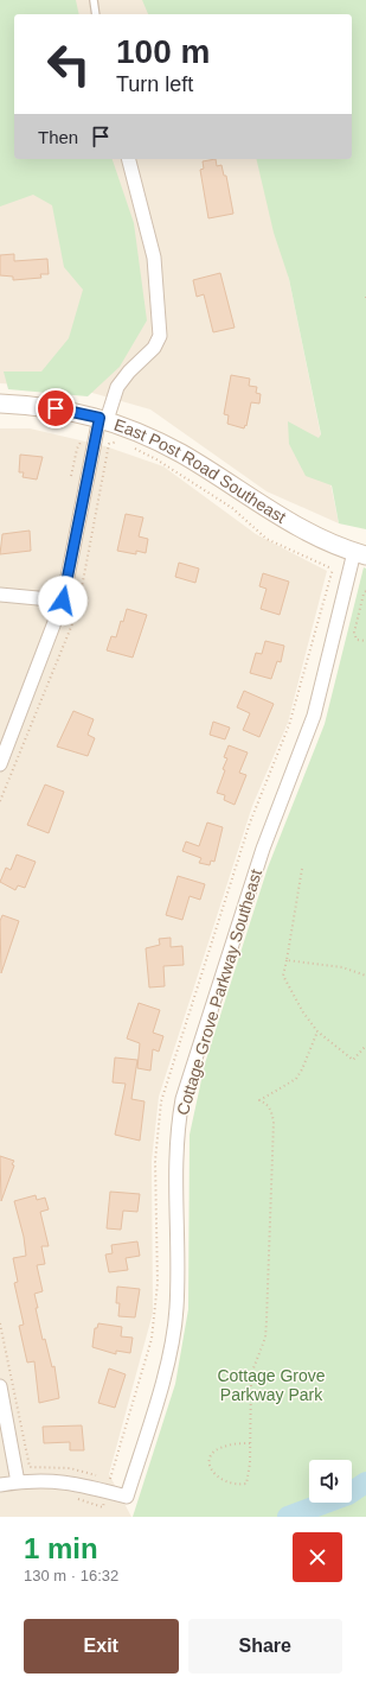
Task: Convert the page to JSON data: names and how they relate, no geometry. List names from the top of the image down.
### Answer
{
  "streets": {
    "main road": ["East Post Road Southeast"],
    "street": ["Cottage Grove Parkway Southeast"]
  },
  "crossings": [
    ["East Post Road Southeast", "Cottage Grove Parkway Southeast"]
  ],
  "parks": ["Cottage Grove Parkway Park"],
  "page": {
    "turn": ["100 m", "Turn left"],
    "then": "Then",
    "heading": ["1 min", "130 m · 16:32"],
    "buttons": ["Exit", "Share"]
  }
}
